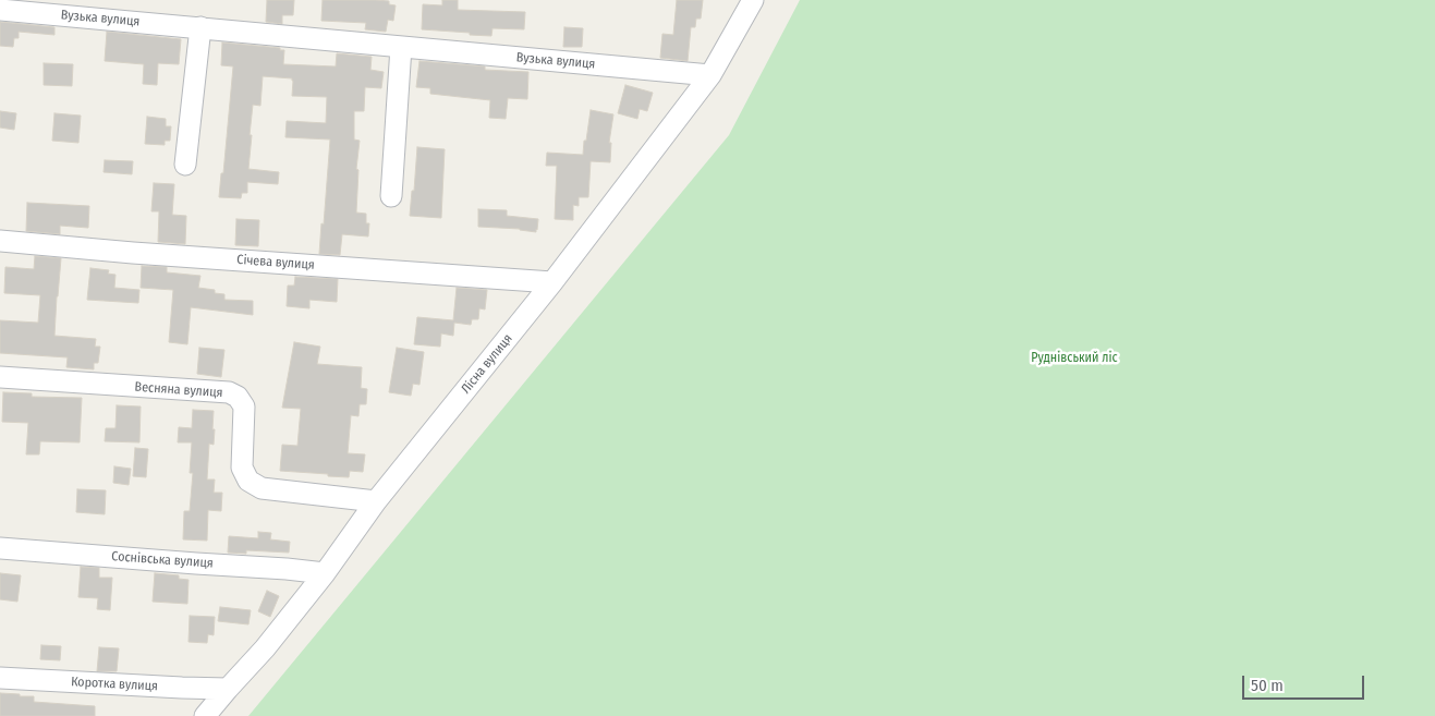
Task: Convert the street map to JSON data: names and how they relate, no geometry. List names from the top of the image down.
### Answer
{
  "streets": {
    "street": [
      "Вузька вулиця",
      "Січева вулиця",
      "Лісна вулиця",
      "Весняна вулиця",
      "Соснівська вулиця",
      "Коротка вулиця"
    ]
  },
  "crossings": [
    ["Вузька вулиця", "Лісна вулиця"],
    ["Січева вулиця", "Лісна вулиця"],
    ["Лісна вулиця", "Весняна вулиця"],
    ["Лісна вулиця", "Соснівська вулиця"],
    ["Лісна вулиця", "Коротка вулиця"]
  ],
  "parks": ["Руднівський ліс"],
  "scale_bar": "50 m"
}
